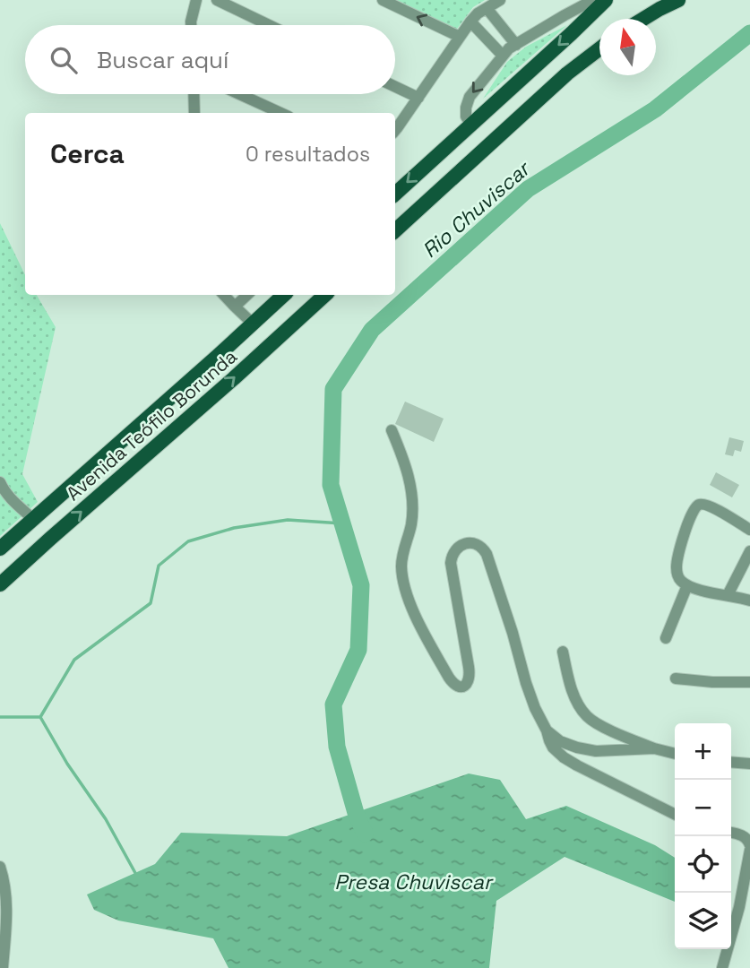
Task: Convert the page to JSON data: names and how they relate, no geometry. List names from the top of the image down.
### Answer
{
  "streets": {
    "main road": ["Avenida Teófilo Borunda"]
  },
  "water": ["Rio Chuviscar", "Presa Chuviscar"],
  "north": "top",
  "page": {
    "search": "Buscar aquí",
    "heading": ["Cerca", "0 resultados"],
    "map_buttons": ["+", "−"]
  }
}
